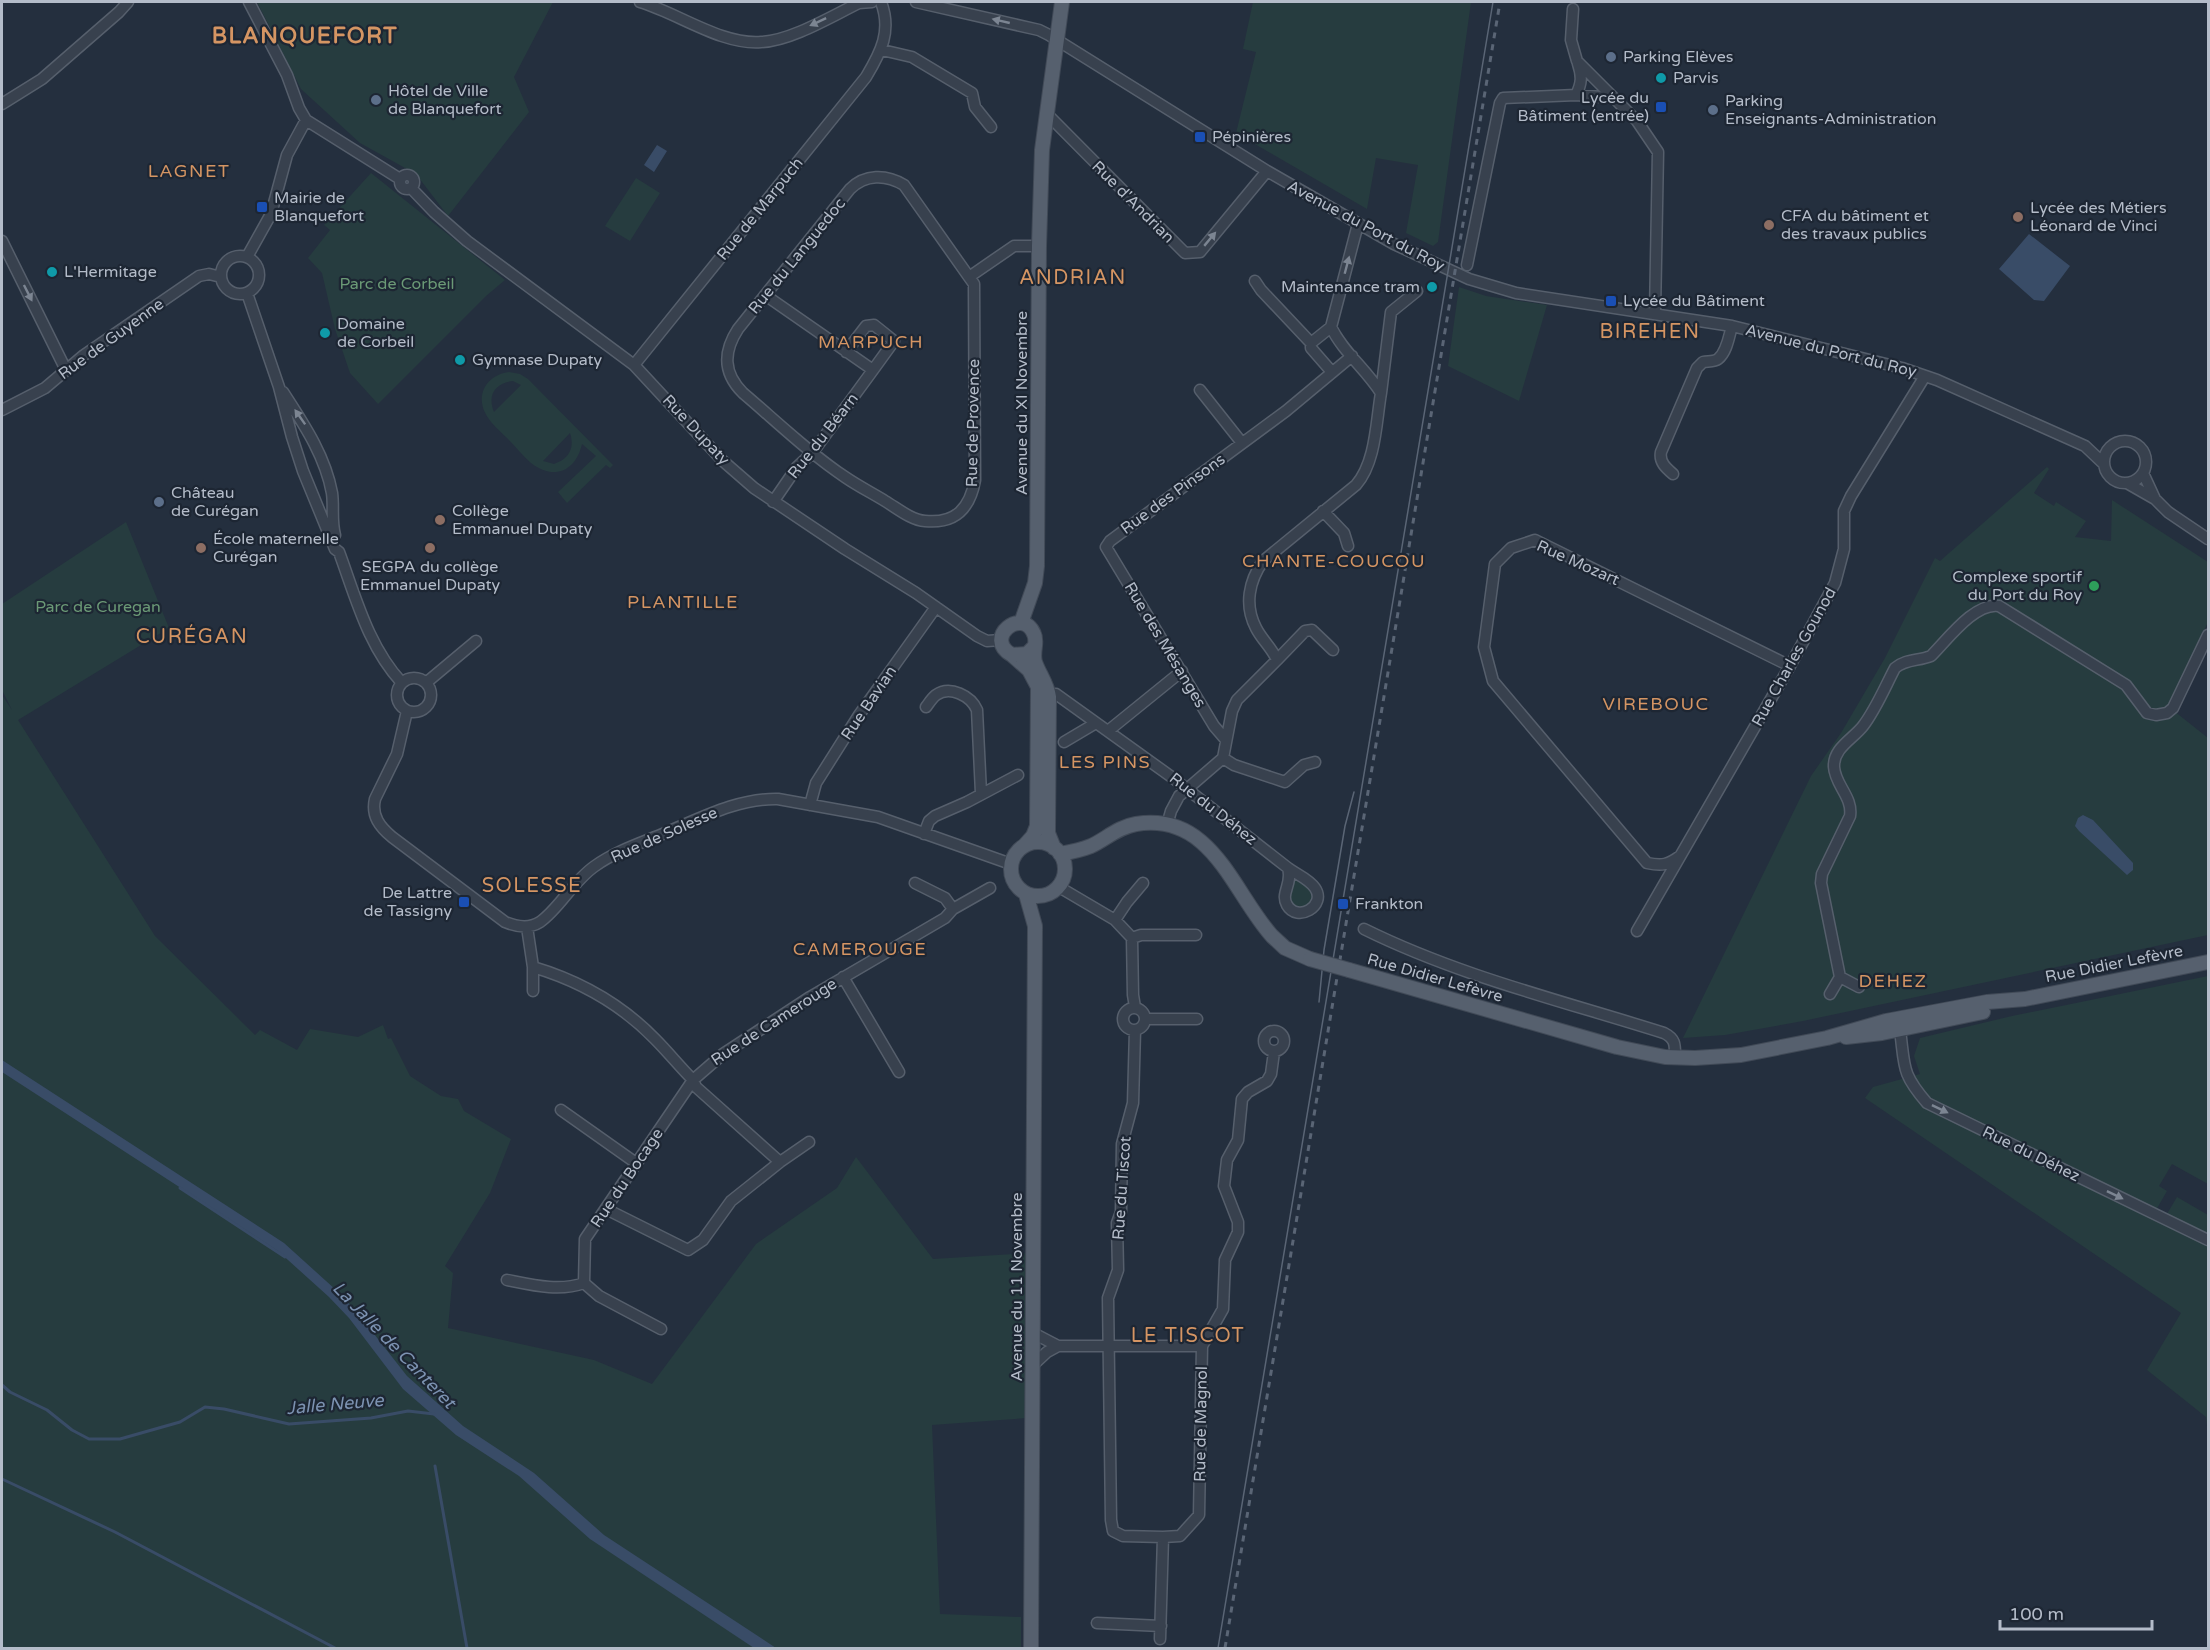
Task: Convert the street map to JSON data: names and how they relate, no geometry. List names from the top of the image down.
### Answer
{
  "streets": {
    "main road": ["Avenue du XI Novembre", "Rue Didier Lefèvre", "Avenue du 11 Novembre"],
    "street": [
      "Rue d'Andrian",
      "Rue de Marpuch",
      "Avenue du Port du Roy",
      "Rue du Languedoc",
      "Rue de Guyenne",
      "Rue de Provence",
      "Rue Dupaty",
      "Rue du Béarn",
      "Rue des Pinsons",
      "Rue Mozart",
      "Rue des Mésanges",
      "Rue Charles Gounod",
      "Rue Bavian",
      "Rue du Déhez",
      "Rue de Solesse",
      "Rue de Camerouge",
      "Rue du Bocage",
      "Rue du Tiscot",
      "Rue de Magnol"
    ]
  },
  "crossings": [
    ["Rue d'Andrian", "Avenue du Port du Roy"],
    ["Rue d'Andrian", "Avenue du XI Novembre"],
    ["Rue de Marpuch", "Rue Dupaty"],
    ["Avenue du Port du Roy", "Avenue du XI Novembre"],
    ["Avenue du Port du Roy", "Rue Charles Gounod"],
    ["Rue du Languedoc", "Rue de Provence"],
    ["Rue du Languedoc", "Rue du Béarn"],
    ["Avenue du XI Novembre", "Rue Dupaty"],
    ["Rue de Provence", "Rue du Béarn"],
    ["Rue Dupaty", "Rue du Béarn"],
    ["Rue Dupaty", "Rue Bavian"],
    ["Rue des Pinsons", "Rue des Mésanges"],
    ["Rue Mozart", "Rue Charles Gounod"],
    ["Rue Bavian", "Rue de Solesse"],
    ["Rue du Déhez", "Rue Didier Lefèvre"],
    ["Rue de Solesse", "Rue Didier Lefèvre"],
    ["Rue de Solesse", "Avenue du 11 Novembre"],
    ["Rue Didier Lefèvre", "Avenue du 11 Novembre"],
    ["Rue de Camerouge", "Rue du Bocage"],
    ["Rue du Tiscot", "Rue de Magnol"],
    ["Avenue du 11 Novembre", "Rue de Magnol"]
  ],
  "one_way": ["Rue du Déhez"],
  "districts": [
    "BLANQUEFORT",
    "LAGNET",
    "ANDRIAN",
    "BIREHEN",
    "MARPUCH",
    "CHANTE-COUCOU",
    "PLANTILLE",
    "CURÉGAN",
    "VIREBOUC",
    "LES PINS",
    "SOLESSE",
    "CAMEROUGE",
    "DEHEZ",
    "LE TISCOT"
  ],
  "water": ["La Jalle de Canteret", "Jalle Neuve"],
  "parks": ["Parc de Corbeil", "Parc de Curegan"],
  "places": {
    "other": [
      "Parking Elèves",
      "Parvis",
      "Hôtel de Ville de Blanquefort",
      "Parking Enseignants-Administration",
      "Lycée des Métiers Léonard de Vinci",
      "CFA du bâtiment et des travaux publics",
      "L'Hermitage",
      "Maintenance tram",
      "Domaine de Corbeil",
      "Gymnase Dupaty",
      "Château de Curégan",
      "Collège Emmanuel Dupaty",
      "École maternelle Curégan",
      "SEGPA du collège Emmanuel Dupaty",
      "Complexe sportif du Port du Roy"
    ],
    "transit": [
      "Lycée du Bâtiment (entrée)",
      "Pépinières",
      "Mairie de Blanquefort",
      "Lycée du Bâtiment",
      "De Lattre de Tassigny",
      "Frankton"
    ]
  },
  "scale_bar": "100 m"
}
